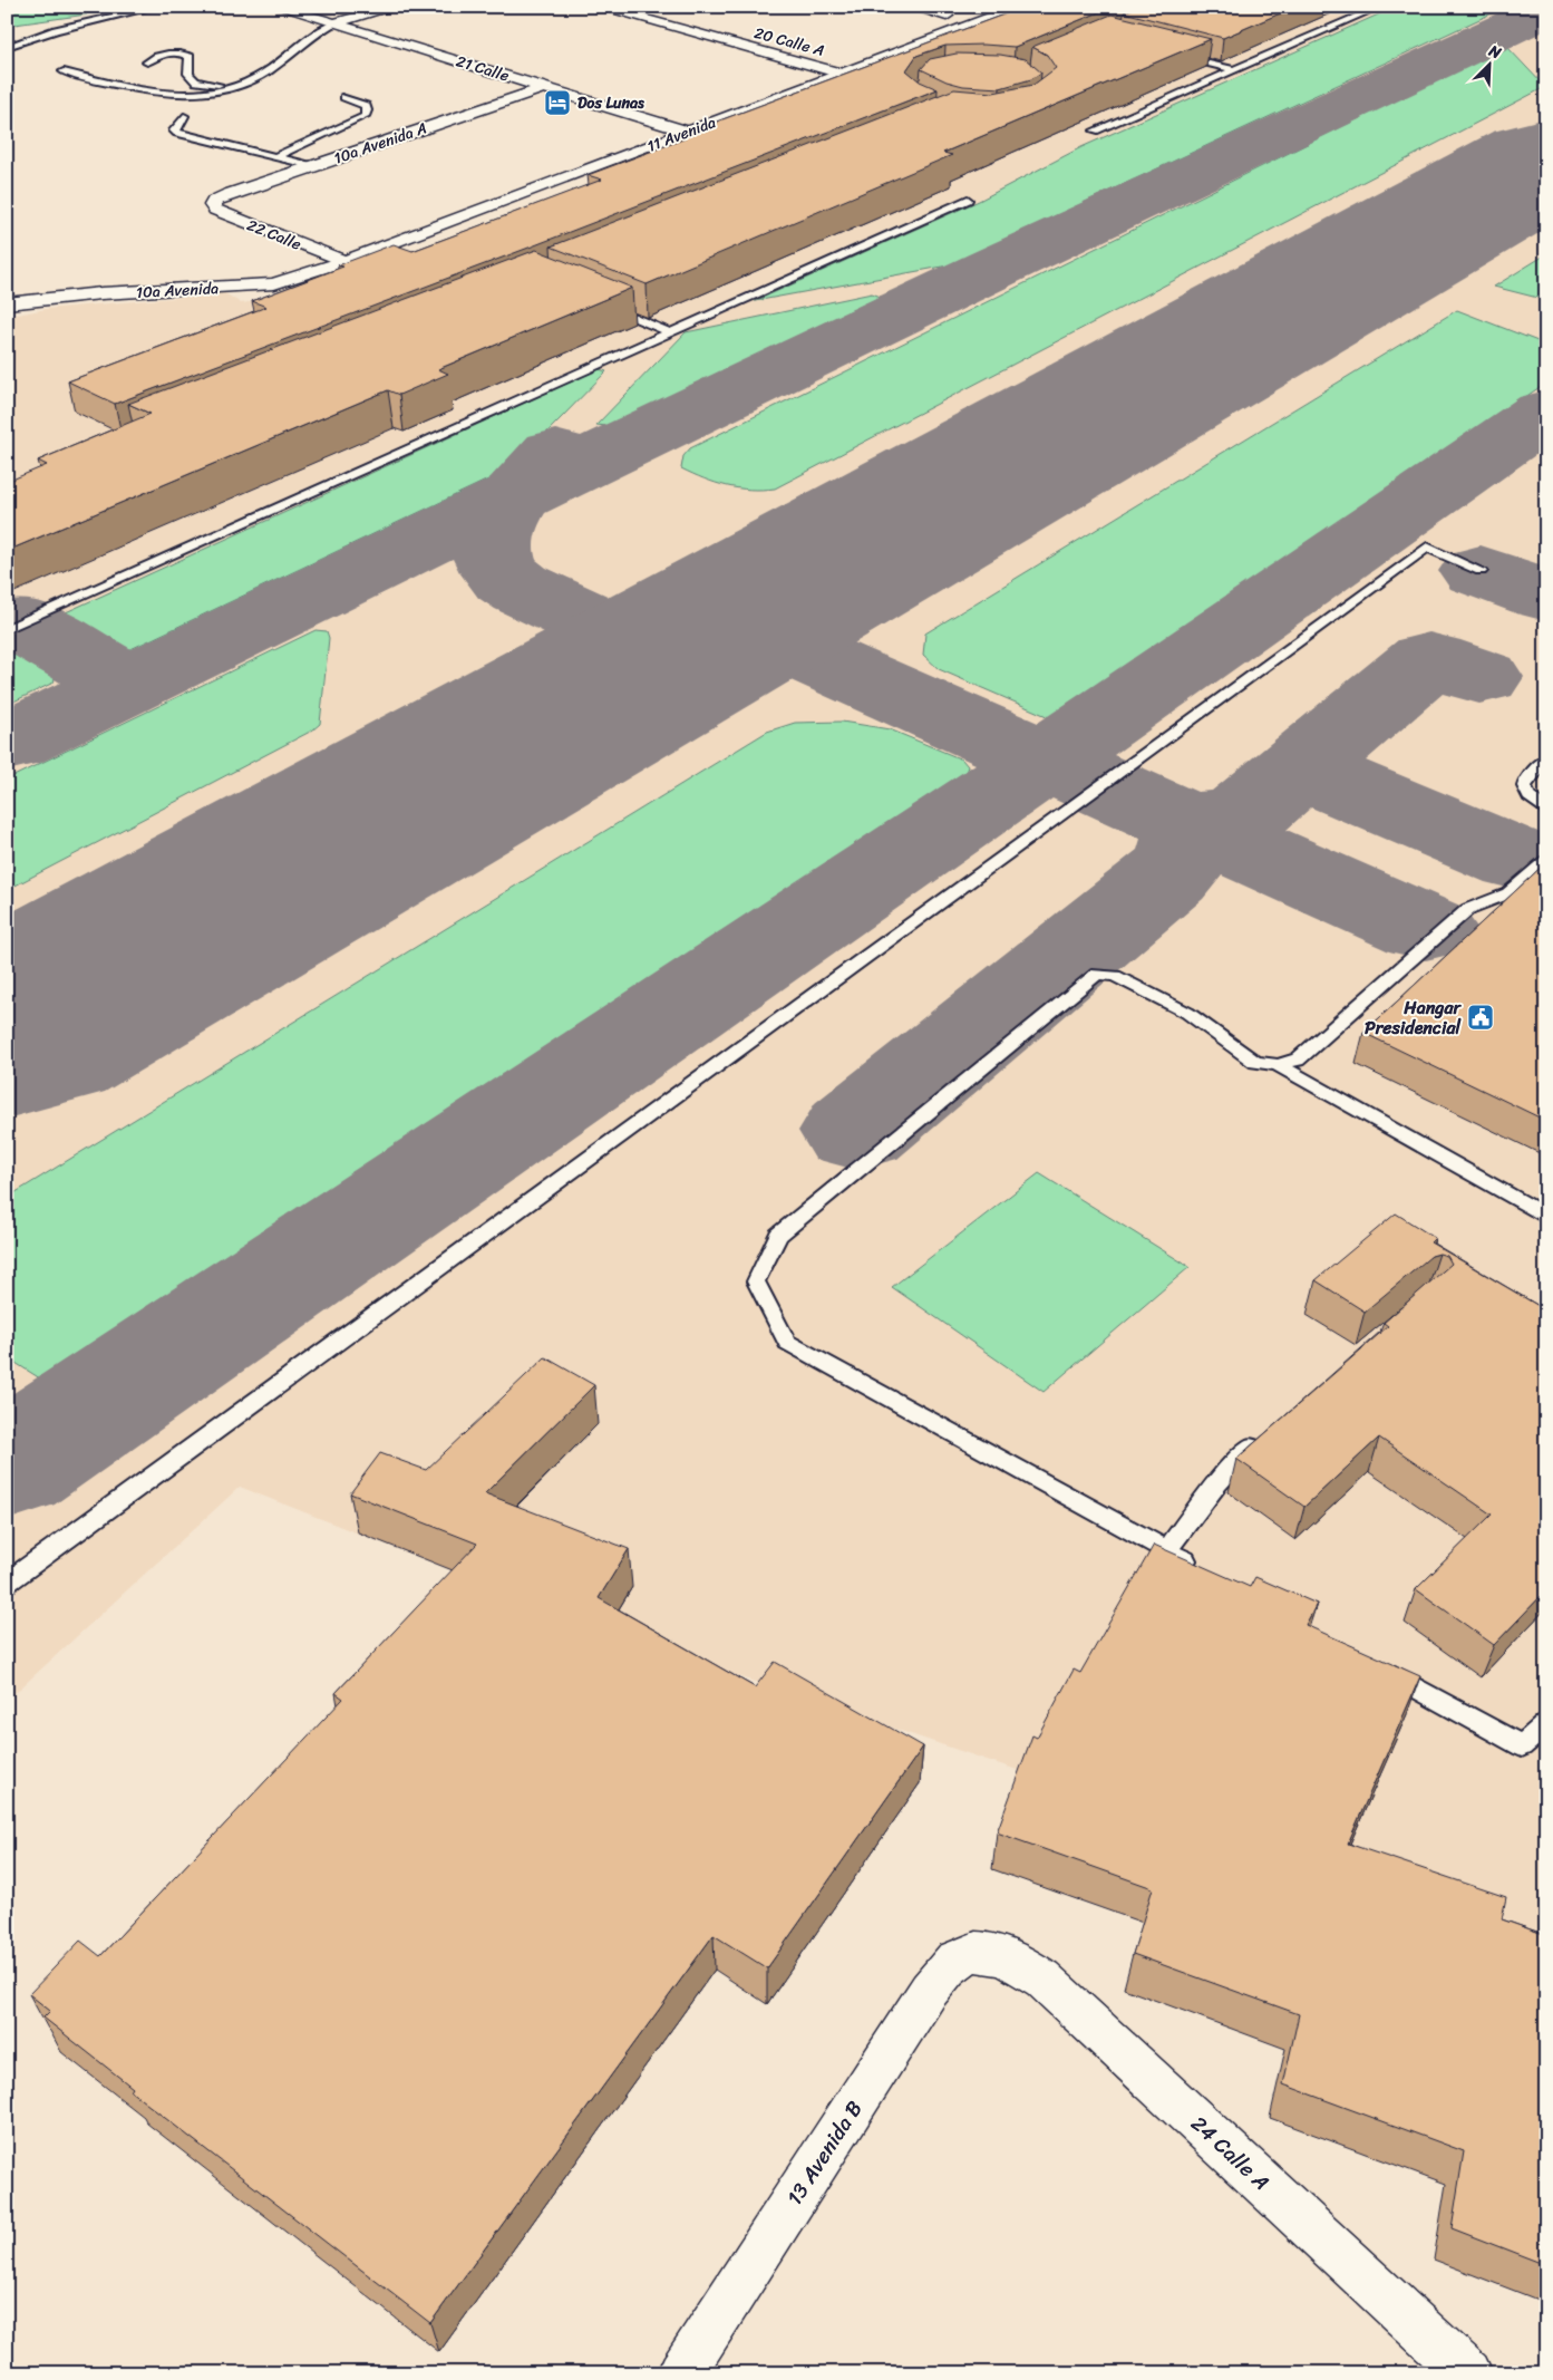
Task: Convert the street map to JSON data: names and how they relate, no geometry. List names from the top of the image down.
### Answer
{
  "streets": {
    "street": [
      "20 Calle A",
      "21 Calle",
      "11 Avenida",
      "10a Avenida A",
      "22 Calle",
      "10a Avenida",
      "13 Avenida B",
      "24 Calle A"
    ]
  },
  "crossings": [
    ["20 Calle A", "11 Avenida"],
    ["21 Calle", "11 Avenida"],
    ["21 Calle", "10a Avenida A"],
    ["11 Avenida", "22 Calle"],
    ["11 Avenida", "10a Avenida"],
    ["10a Avenida A", "22 Calle"],
    ["22 Calle", "10a Avenida"],
    ["13 Avenida B", "24 Calle A"]
  ],
  "places": {
    "hotel": ["Dos Lunas"],
    "public building": ["Hangar Presidencial"]
  },
  "north": "top right"
}
